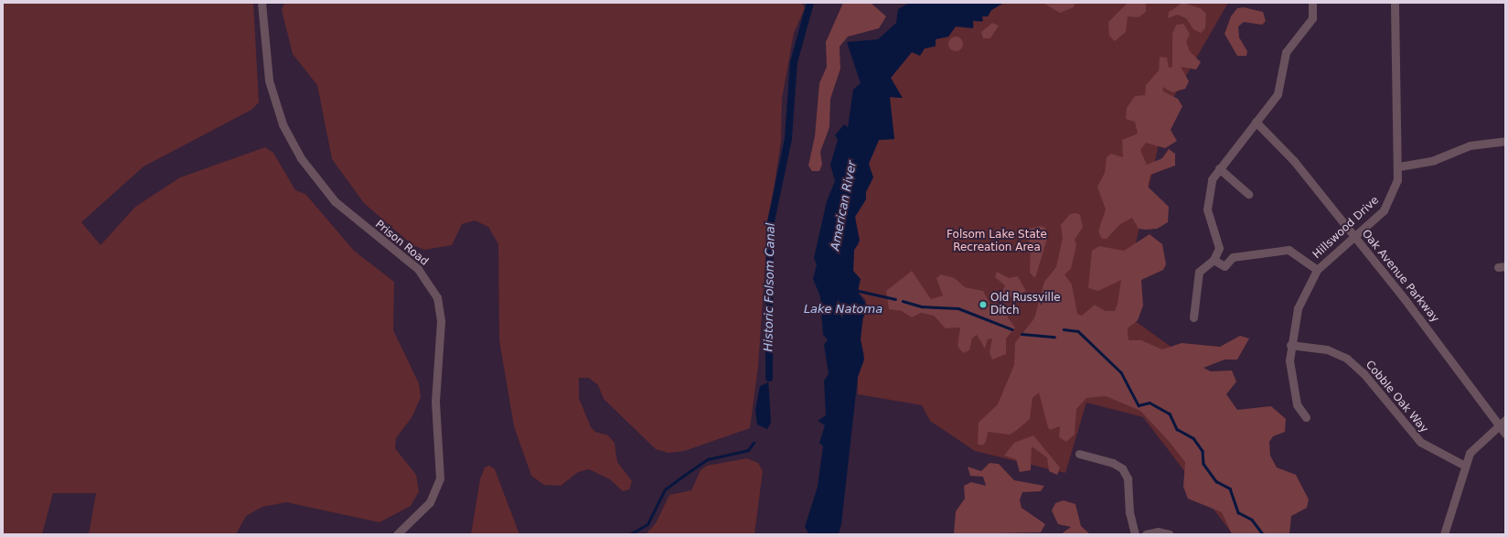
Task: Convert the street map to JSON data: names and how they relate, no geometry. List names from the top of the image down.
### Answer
{
  "streets": {
    "street": [
      "Hillswood Drive",
      "Prison Road",
      "Oak Avenue Parkway",
      "Cobble Oak Way"
    ]
  },
  "crossings": [
    ["Hillswood Drive", "Oak Avenue Parkway"],
    ["Hillswood Drive", "Cobble Oak Way"]
  ],
  "water": ["American River", "Historic Folsom Canal", "Lake Natoma"],
  "parks": ["Folsom Lake State Recreation Area"],
  "places": ["Old Russville Ditch"]
}
